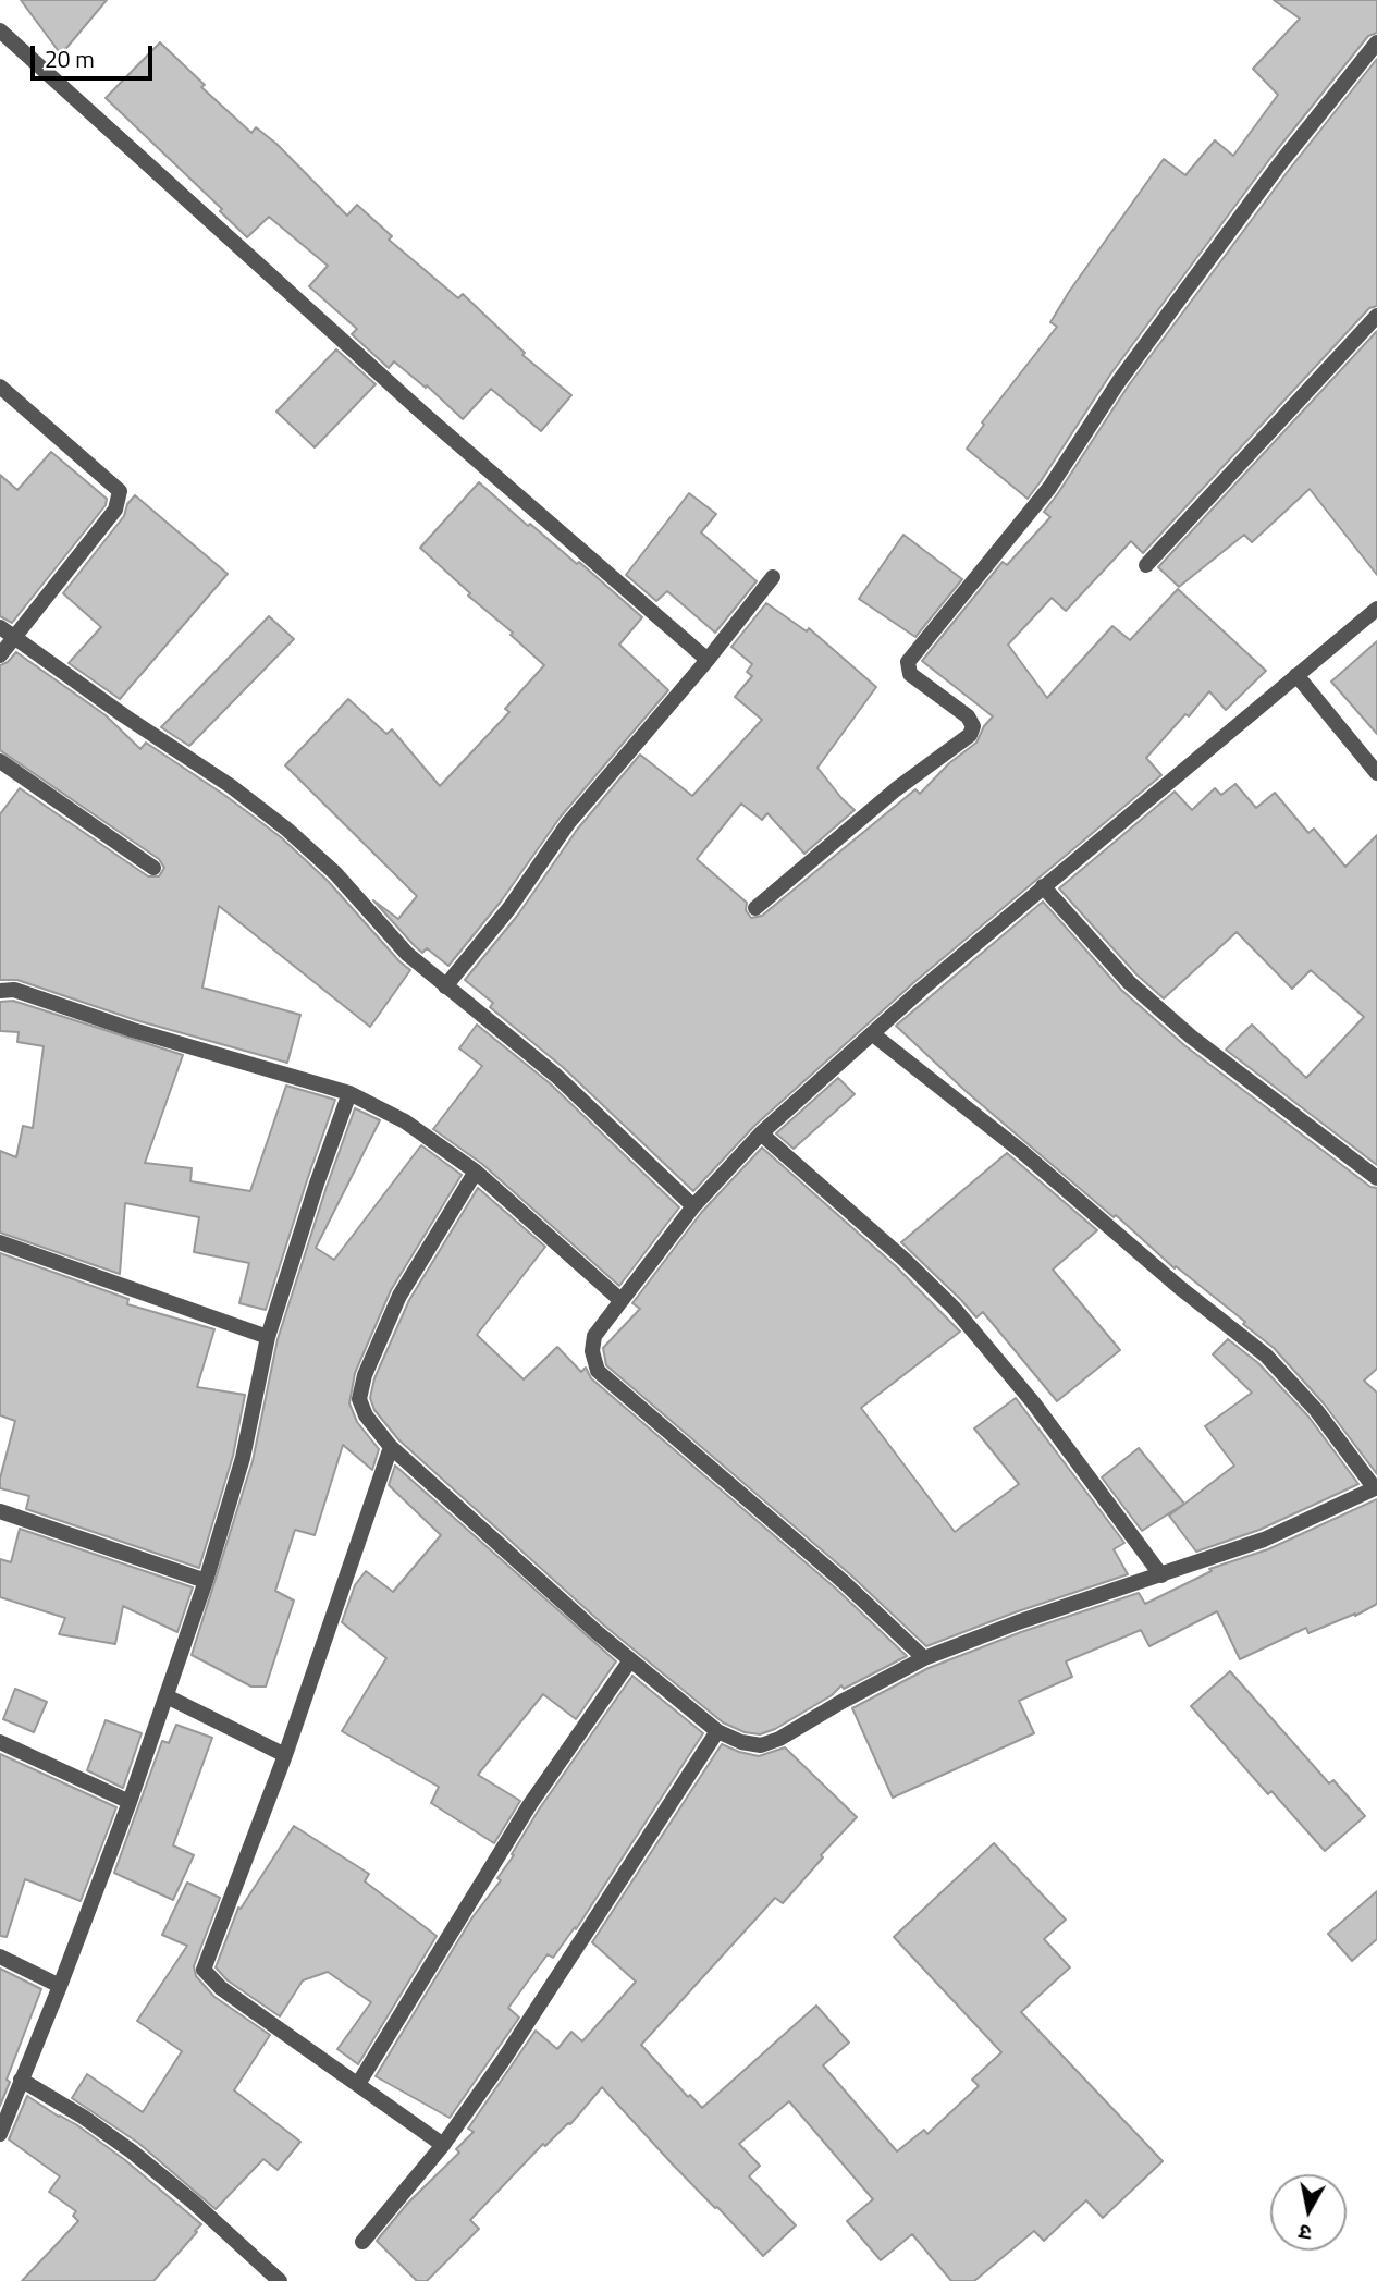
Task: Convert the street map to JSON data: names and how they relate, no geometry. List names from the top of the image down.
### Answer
{
  "scale_bar": "20 m",
  "north": "bottom"
}
